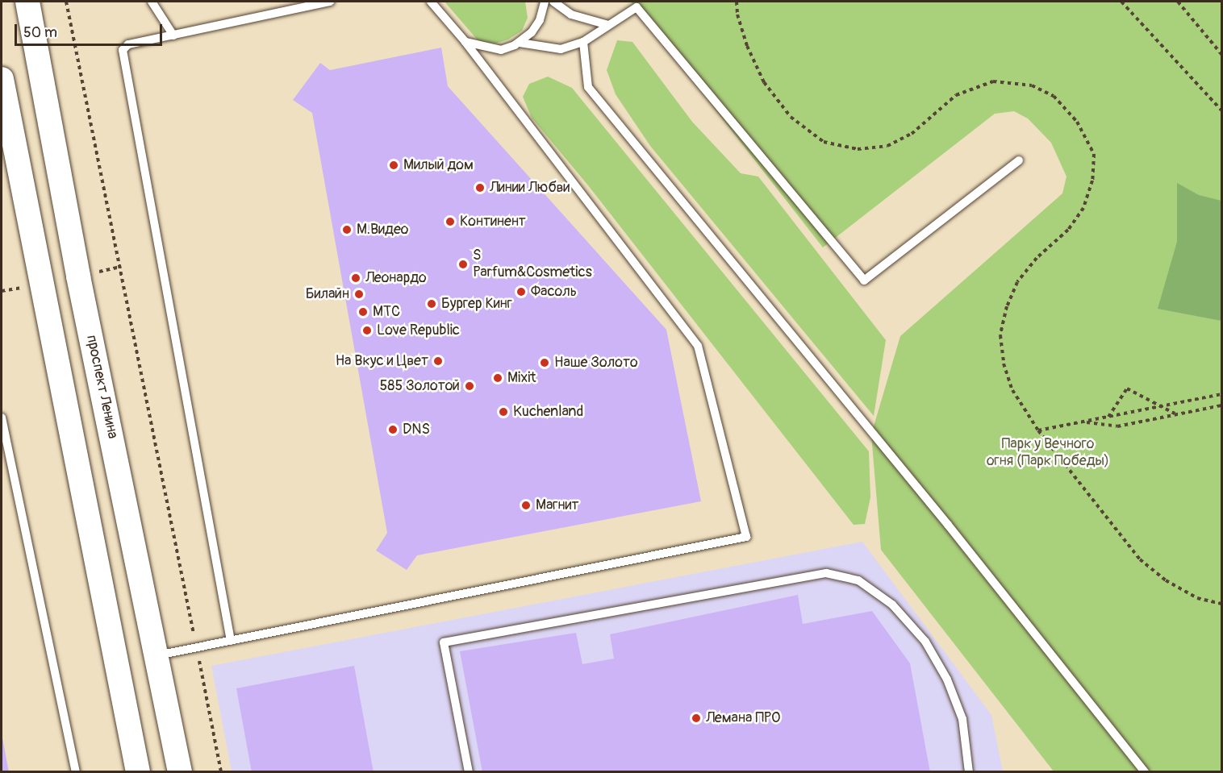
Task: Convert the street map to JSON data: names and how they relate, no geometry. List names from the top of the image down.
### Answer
{
  "streets": {
    "main road": ["проспект Ленина"]
  },
  "parks": ["Парк у Вечного огня (Парк Победы)"],
  "places": [
    "Милый дом",
    "Линии Любви",
    "Континент",
    "М.Видео",
    "S Parfum&Cosmetics",
    "Леонардо",
    "Фасоль",
    "Билайн",
    "Бургер Кинг",
    "МТС",
    "Love Republic",
    "На Вкус и Цвет",
    "Наше Золото",
    "Mixit",
    "585 Золотой",
    "Kuchenland",
    "DNS",
    "Магнит",
    "Лемана ПРО"
  ],
  "scale_bar": "50 m"
}
